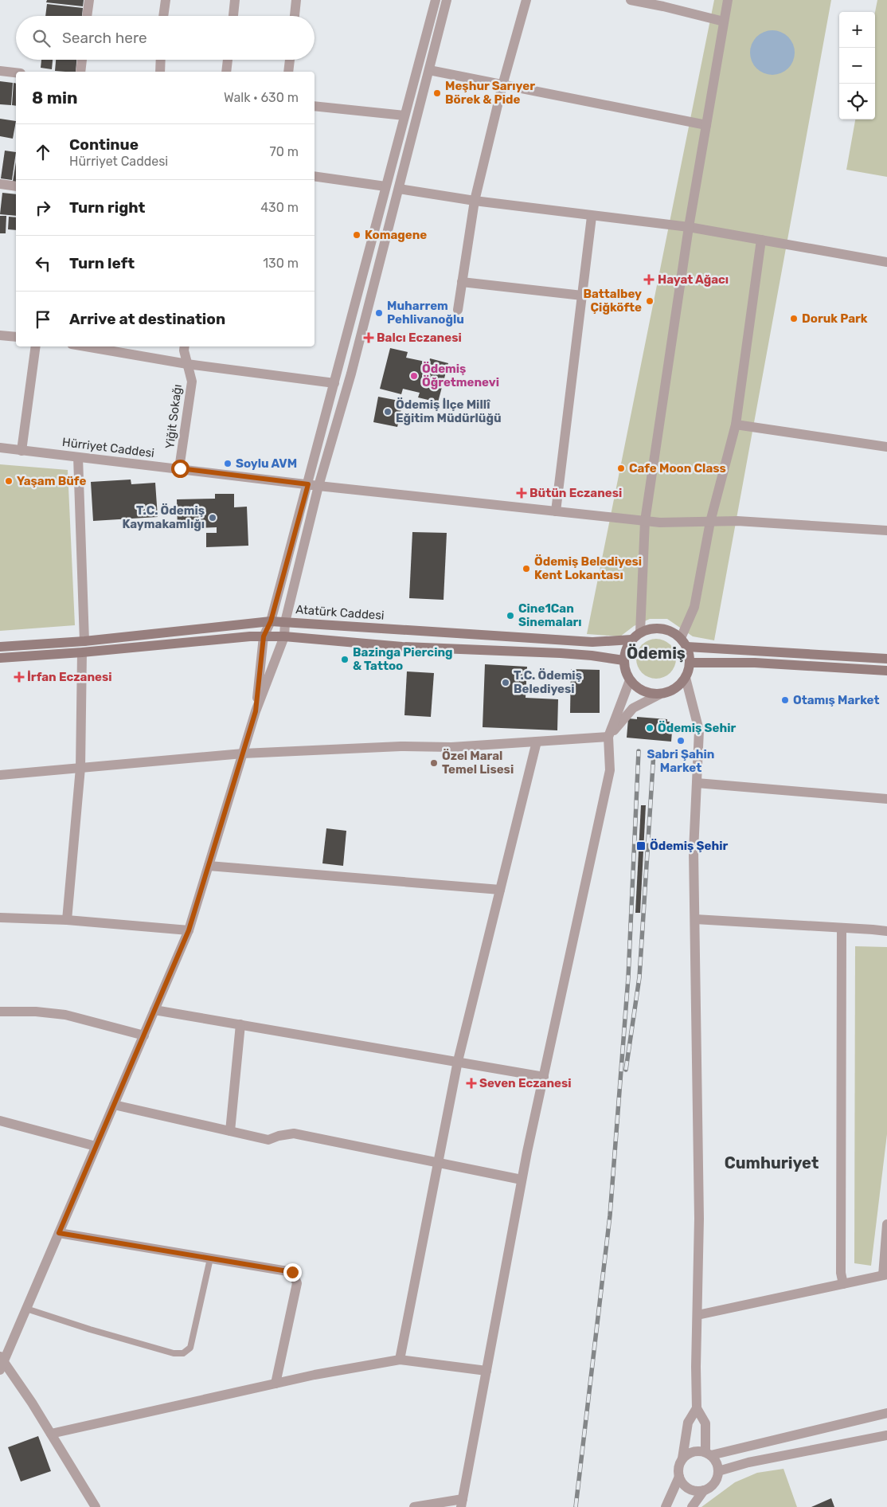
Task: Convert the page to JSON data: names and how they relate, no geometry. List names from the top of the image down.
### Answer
{
  "streets": {
    "main road": ["Atatürk Caddesi"],
    "street": ["Yiğit Sokağı", "Hürriyet Caddesi"]
  },
  "crossings": [
    ["Yiğit Sokağı", "Hürriyet Caddesi"]
  ],
  "districts": ["Ödemiş", "Cumhuriyet"],
  "places": {
    "other": [
      "Meşhur Sarıyer Börek & Pide",
      "Komagene",
      "Battalbey Çiğköfte",
      "Muharrem Pehlivanoğlu",
      "Doruk Park",
      "Ödemiş Öğretmenevi",
      "Ödemiş İlçe Millî Eğitim Müdürlüğü",
      "Soylu AVM",
      "Cafe Moon Class",
      "Yaşam Büfe",
      "T.C. Ödemiş Kaymakamlığı",
      "Ödemiş Belediyesi Kent Lokantası",
      "Cine1Can Sinemaları",
      "Bazinga Piercing & Tattoo",
      "T.C. Ödemiş Belediyesi",
      "Otamış Market",
      "Ödemiş Sehir",
      "Sabri Şahin Market",
      "Özel Maral Temel Lisesi"
    ],
    "health": [
      "Hayat Ağacı",
      "Balcı Eczanesi",
      "Bütün Eczanesi",
      "İrfan Eczanesi",
      "Seven Eczanesi"
    ],
    "transit": ["Ödemiş Şehir"]
  },
  "page": {
    "map_buttons": ["+", "−"],
    "search": "Search here",
    "heading": ["8 min", "Walk · 630 m"],
    "list": [
      ["Continue", "Hürriyet Caddesi", "70 m"],
      ["Turn right", "430 m"],
      ["Turn left", "130 m"],
      "Arrive at destination"
    ]
  }
}
